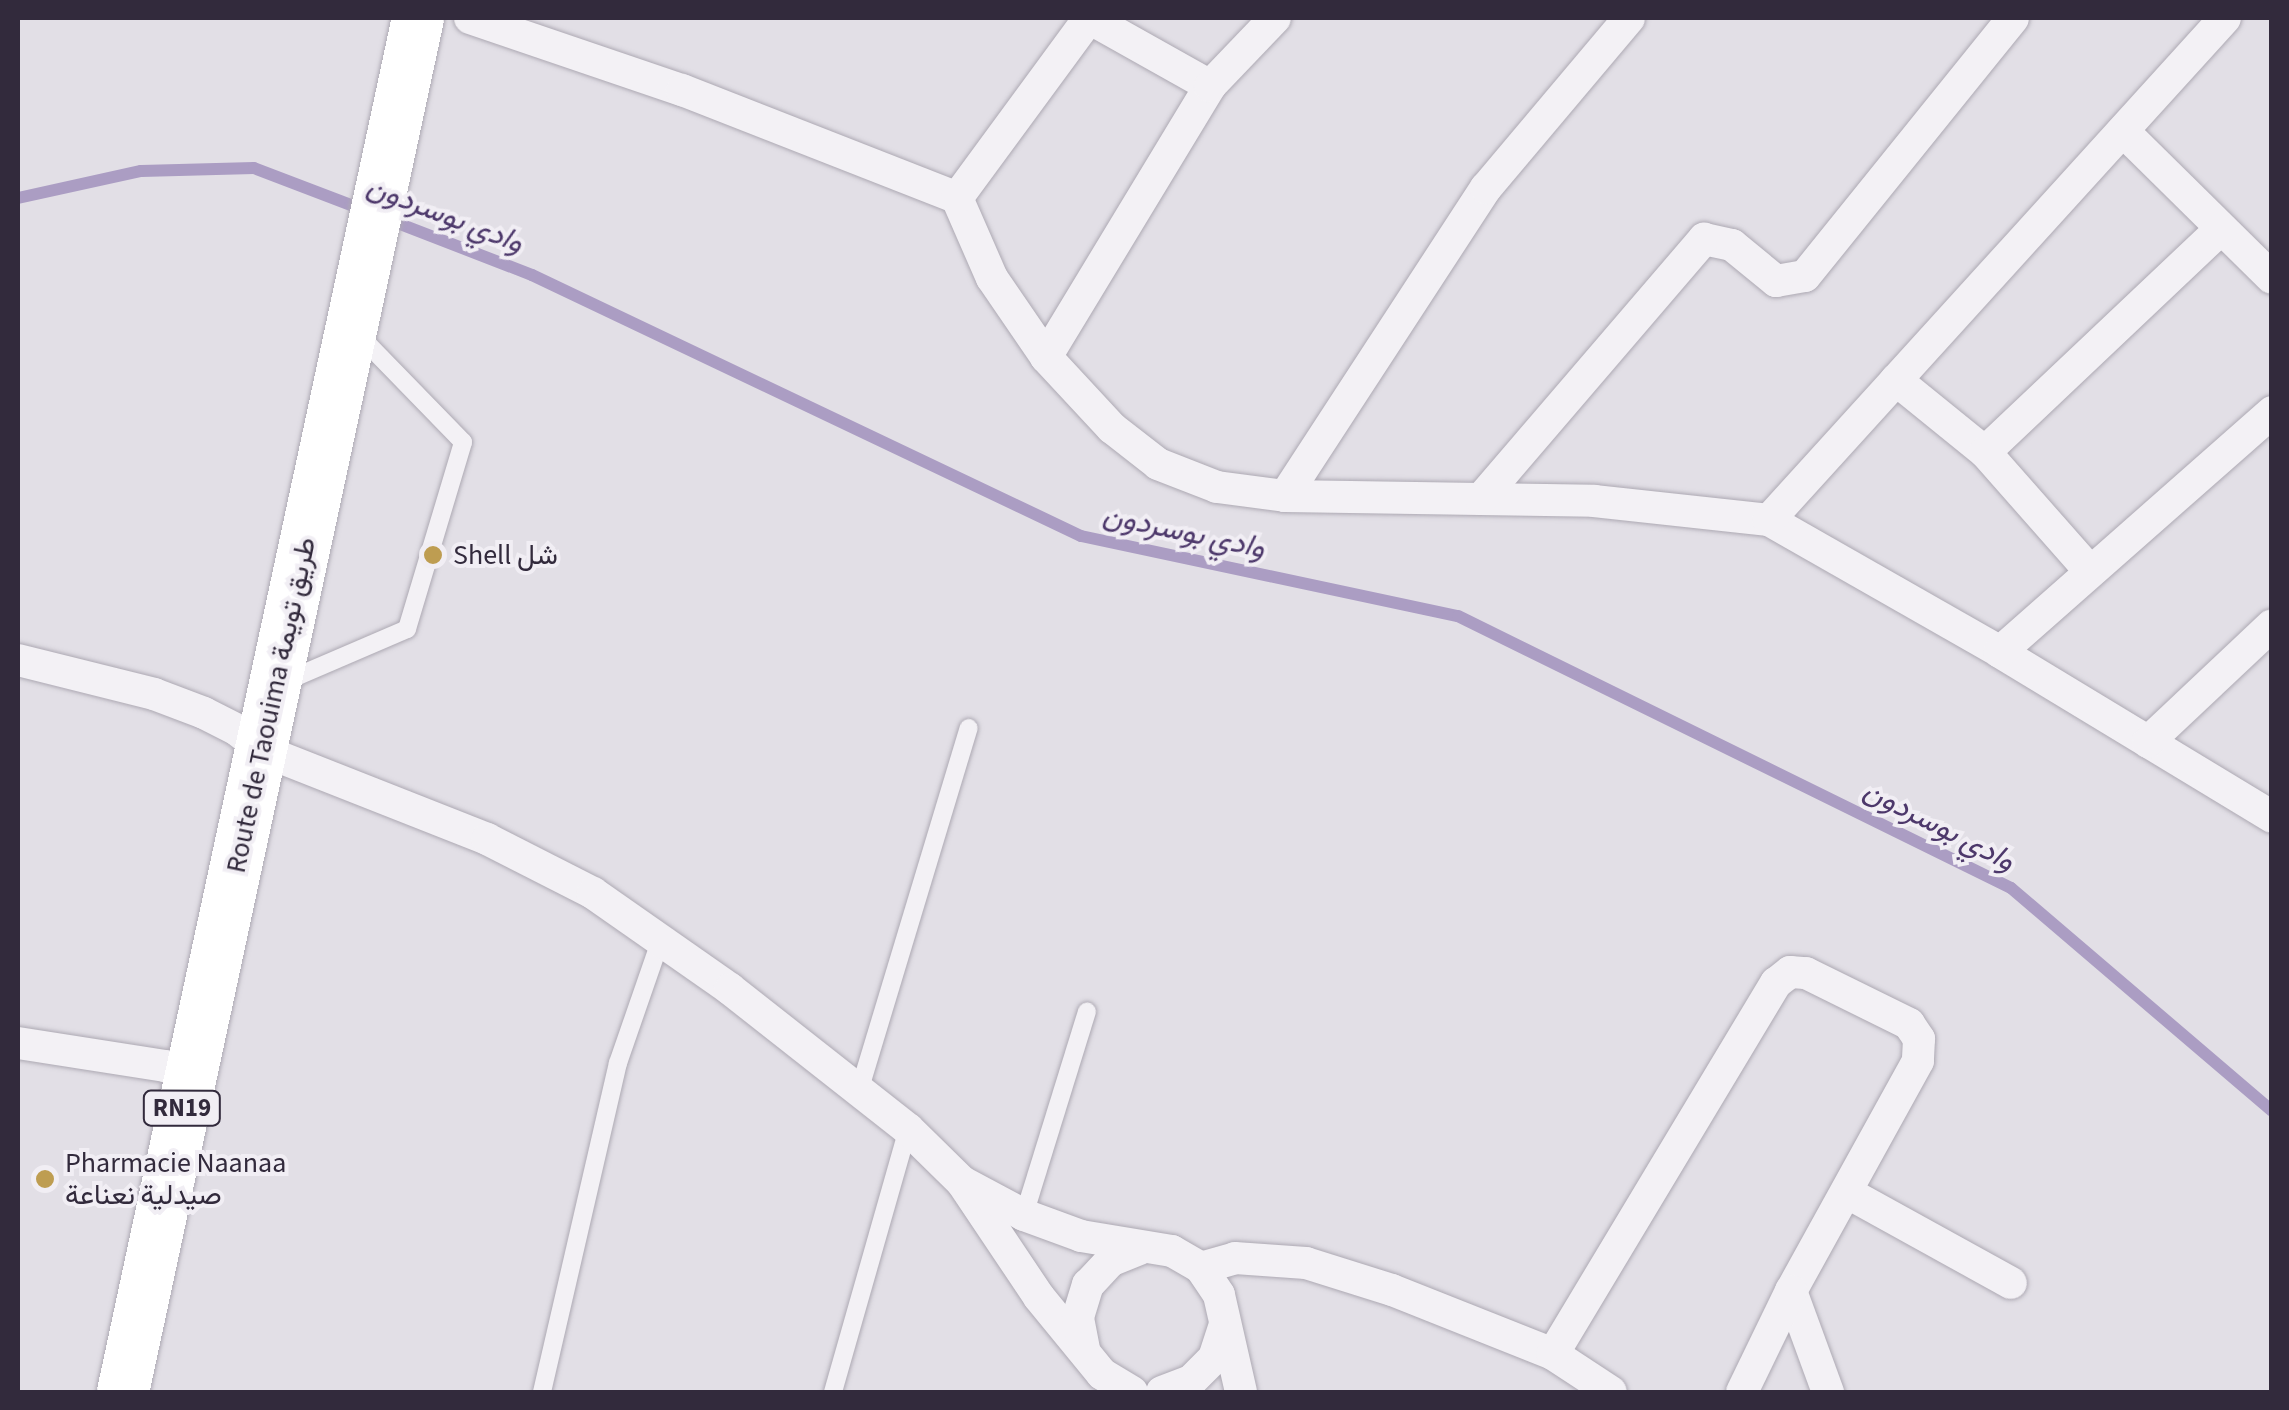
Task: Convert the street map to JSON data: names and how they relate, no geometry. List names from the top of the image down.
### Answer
{
  "streets": {
    "main road": ["Route de Taouima طريق تويمة", "RN19"]
  },
  "water": ["وادي بوسردون"],
  "places": ["Shell شل", "Pharmacie Naanaa صيدلية نعناعة"]
}
